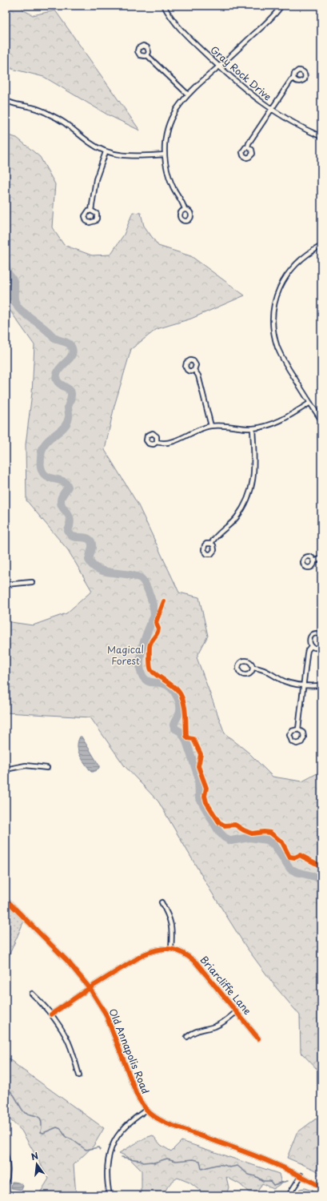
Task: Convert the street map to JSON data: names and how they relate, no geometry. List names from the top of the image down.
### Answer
{
  "streets": {
    "street": ["Gray Rock Drive", "Briarcliffe Lane", "Old Annapolis Road"]
  },
  "crossings": [
    ["Briarcliffe Lane", "Old Annapolis Road"]
  ],
  "parks": ["Magical Forest"],
  "north": "top"
}
